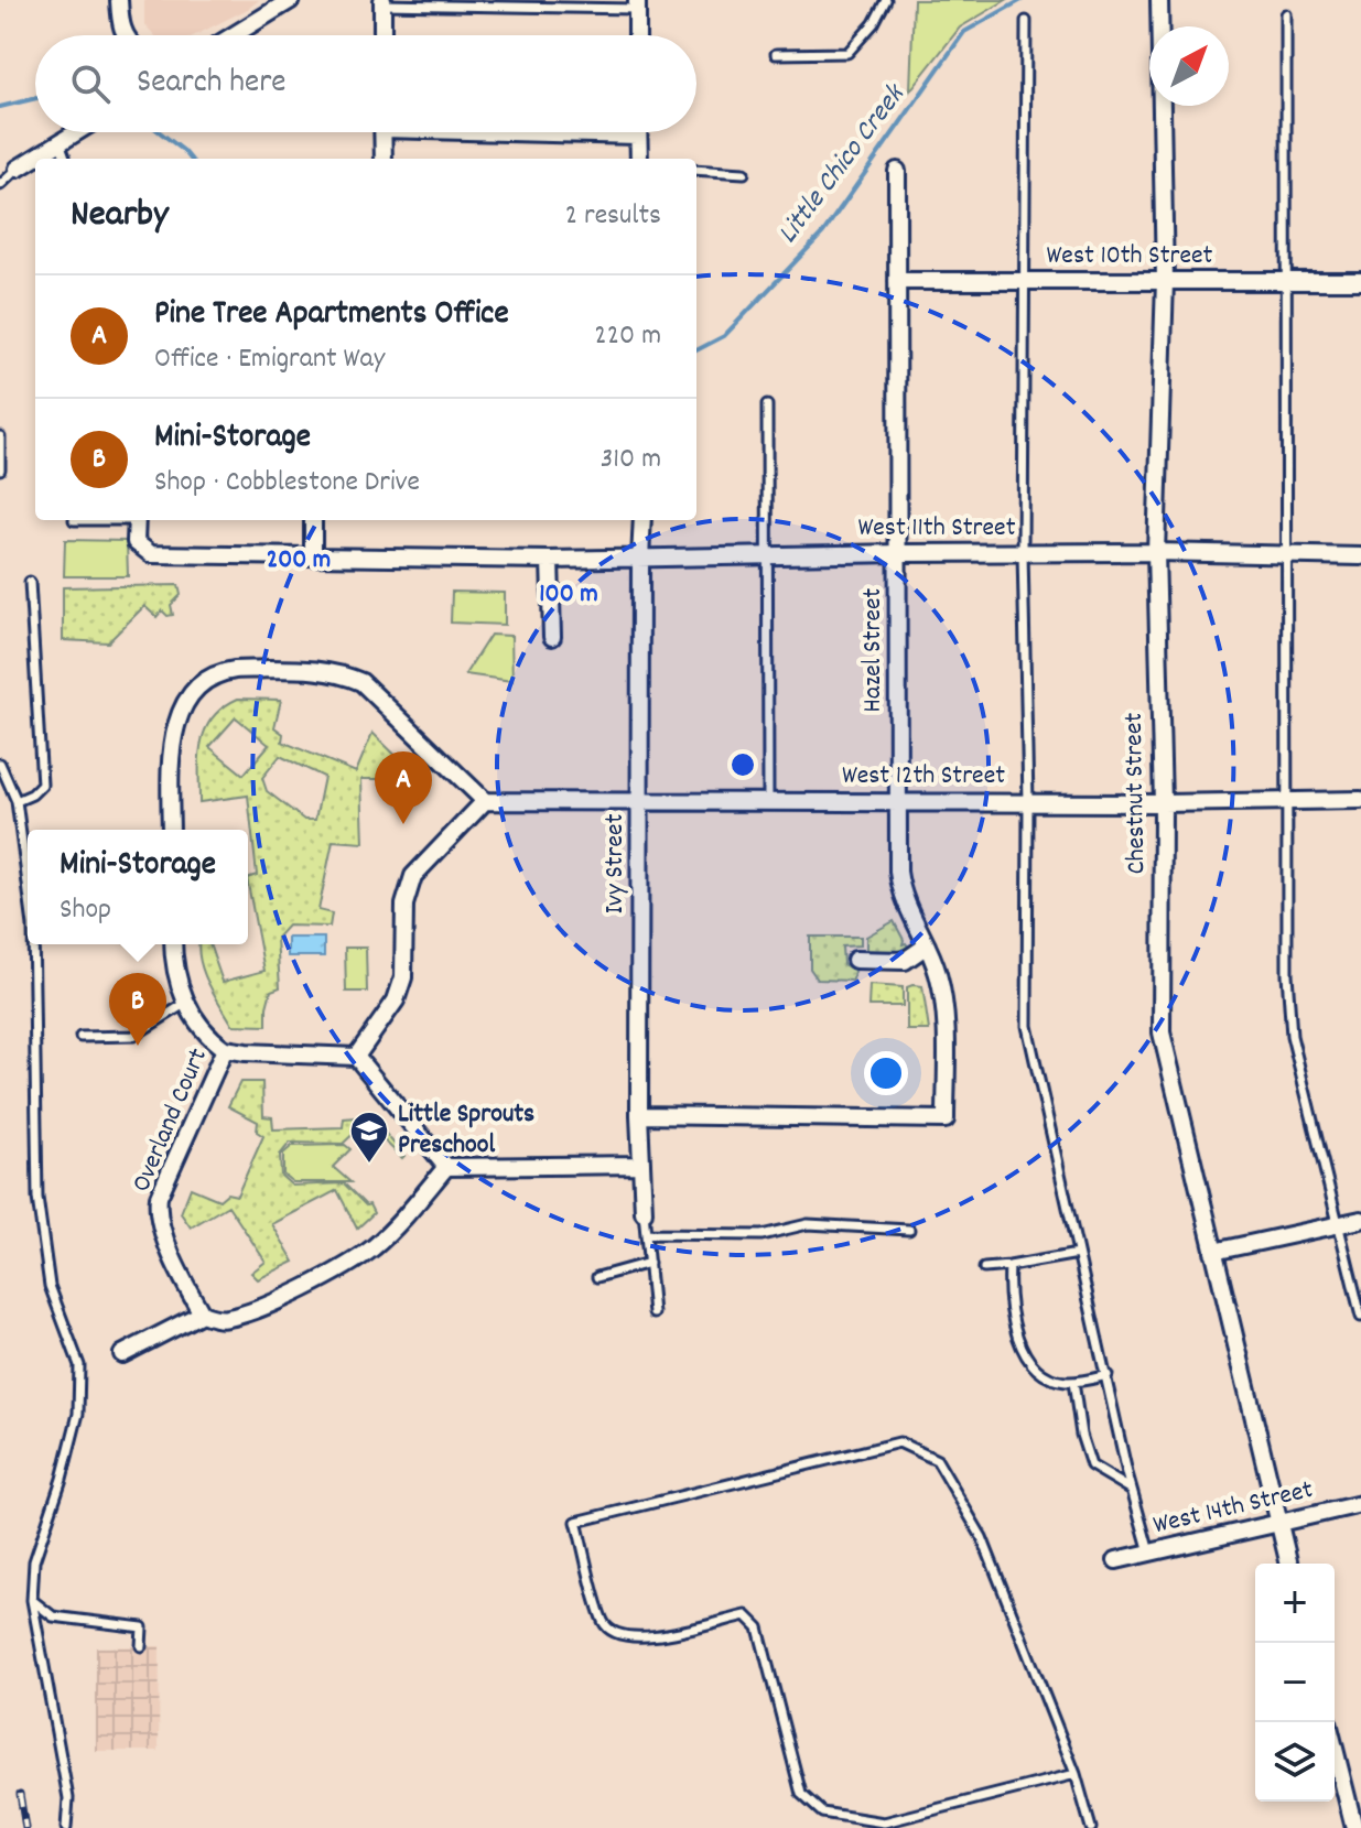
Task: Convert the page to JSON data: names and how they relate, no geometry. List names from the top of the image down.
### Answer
{
  "streets": {
    "street": [
      "West 10th Street",
      "West 11th Street",
      "Hazel Street",
      "West 12th Street",
      "Chestnut Street",
      "Ivy Street",
      "Overland Court",
      "West 14th Street"
    ]
  },
  "crossings": [
    ["West 10th Street", "Hazel Street"],
    ["West 10th Street", "Chestnut Street"],
    ["West 11th Street", "Hazel Street"],
    ["West 11th Street", "Chestnut Street"],
    ["West 11th Street", "Ivy Street"],
    ["Hazel Street", "West 12th Street"],
    ["Hazel Street", "Ivy Street"],
    ["West 12th Street", "Chestnut Street"],
    ["West 12th Street", "Ivy Street"],
    ["Chestnut Street", "West 14th Street"]
  ],
  "water": ["Little Chico Creek"],
  "places": {
    "school or university": ["Little Sprouts Preschool"]
  },
  "north": "top right",
  "page": {
    "search": "Search here",
    "heading": ["Nearby", "2 results"],
    "list": [
      {
        "mark": "A",
        "name": "Pine Tree Apartments Office",
        "note": "Office · Emigrant Way",
        "value": "220 m"
      },
      {
        "mark": "B",
        "name": "Mini-Storage",
        "note": "Shop · Cobblestone Drive",
        "value": "310 m"
      }
    ],
    "pins": ["A", "B"],
    "popup": ["Mini-Storage", "Shop"],
    "map_buttons": ["+", "−"]
  },
  "rings": ["200 m", "100 m"]
}
